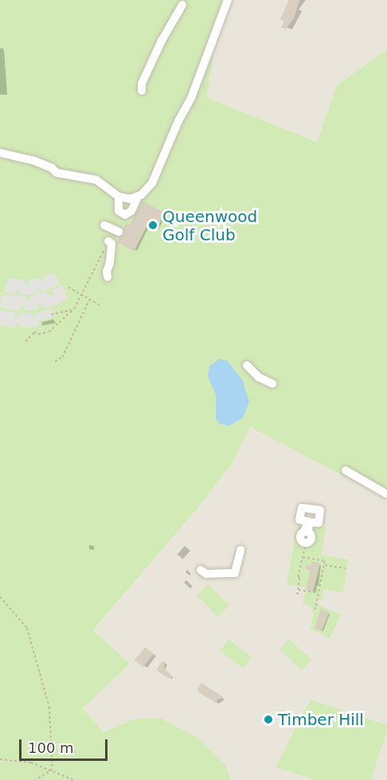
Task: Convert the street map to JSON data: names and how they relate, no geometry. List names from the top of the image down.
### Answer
{
  "places": ["Queenwood Golf Club", "Timber Hill"],
  "scale_bar": "100 m"
}
